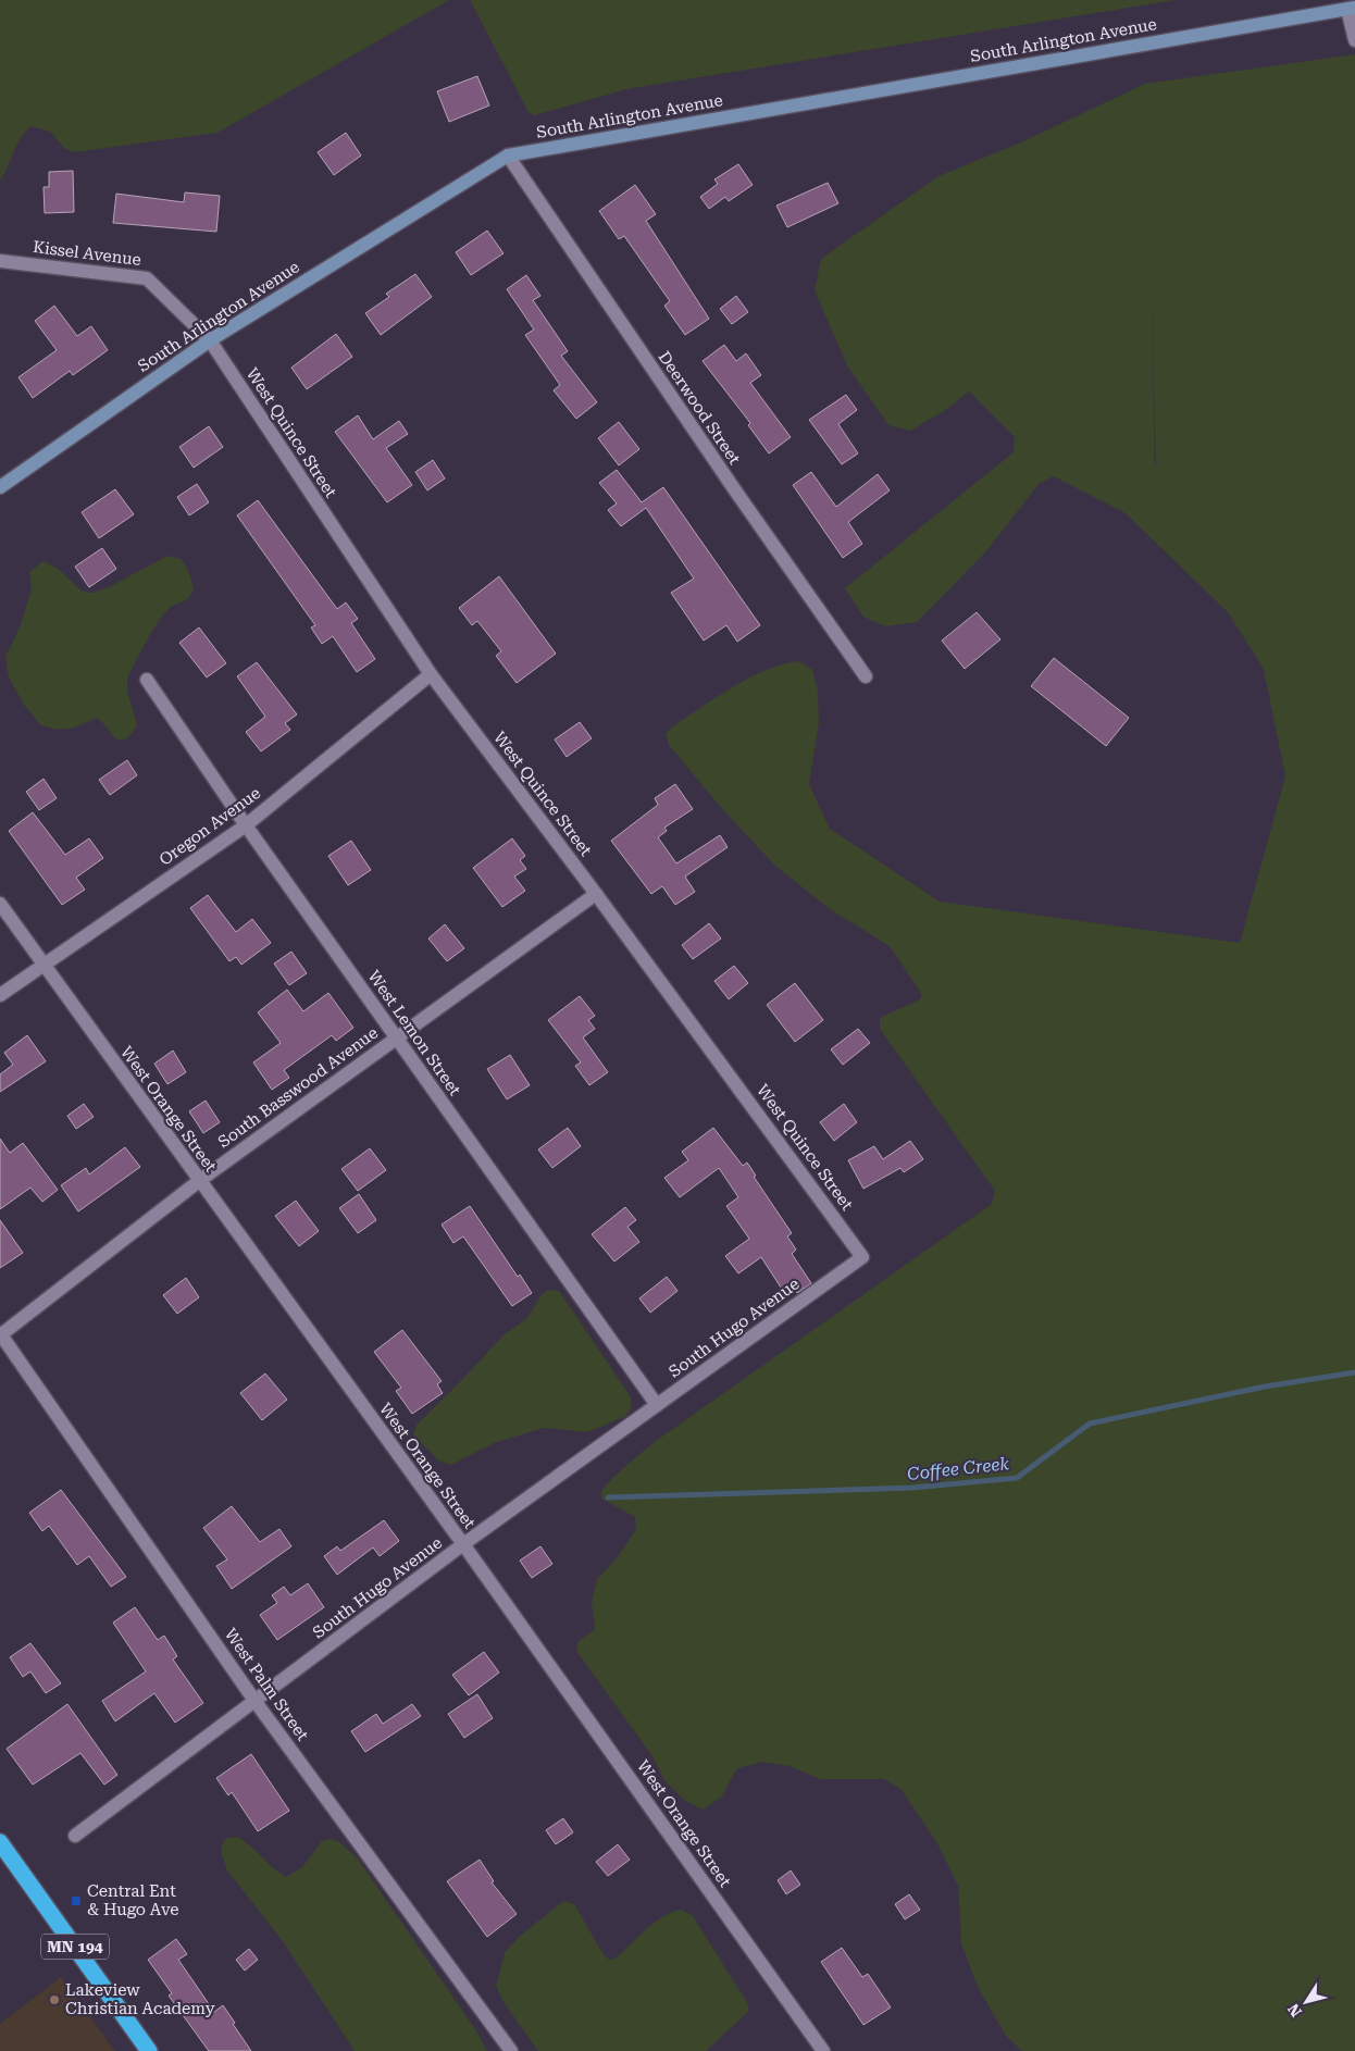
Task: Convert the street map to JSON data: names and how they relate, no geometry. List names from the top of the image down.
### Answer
{
  "streets": {
    "highway": ["MN 194"],
    "main road": ["South Arlington Avenue"],
    "street": [
      "Kissel Avenue",
      "Deerwood Street",
      "West Quince Street",
      "Oregon Avenue",
      "West Lemon Street",
      "South Basswood Avenue",
      "West Orange Street",
      "South Hugo Avenue",
      "West Palm Street"
    ]
  },
  "crossings": [
    ["South Arlington Avenue", "Kissel Avenue"],
    ["South Arlington Avenue", "Deerwood Street"],
    ["South Arlington Avenue", "West Quince Street"],
    ["Kissel Avenue", "West Quince Street"],
    ["West Quince Street", "Oregon Avenue"],
    ["West Quince Street", "South Basswood Avenue"],
    ["West Quince Street", "South Hugo Avenue"],
    ["Oregon Avenue", "West Lemon Street"],
    ["Oregon Avenue", "West Orange Street"],
    ["West Lemon Street", "South Basswood Avenue"],
    ["West Lemon Street", "South Hugo Avenue"],
    ["South Basswood Avenue", "West Orange Street"],
    ["South Basswood Avenue", "West Palm Street"],
    ["West Orange Street", "South Hugo Avenue"],
    ["South Hugo Avenue", "West Palm Street"]
  ],
  "water": ["Coffee Creek"],
  "places": {
    "transit": ["Central Ent & Hugo Ave"],
    "other": ["Lakeview Christian Academy"]
  },
  "north": "bottom left"
}
